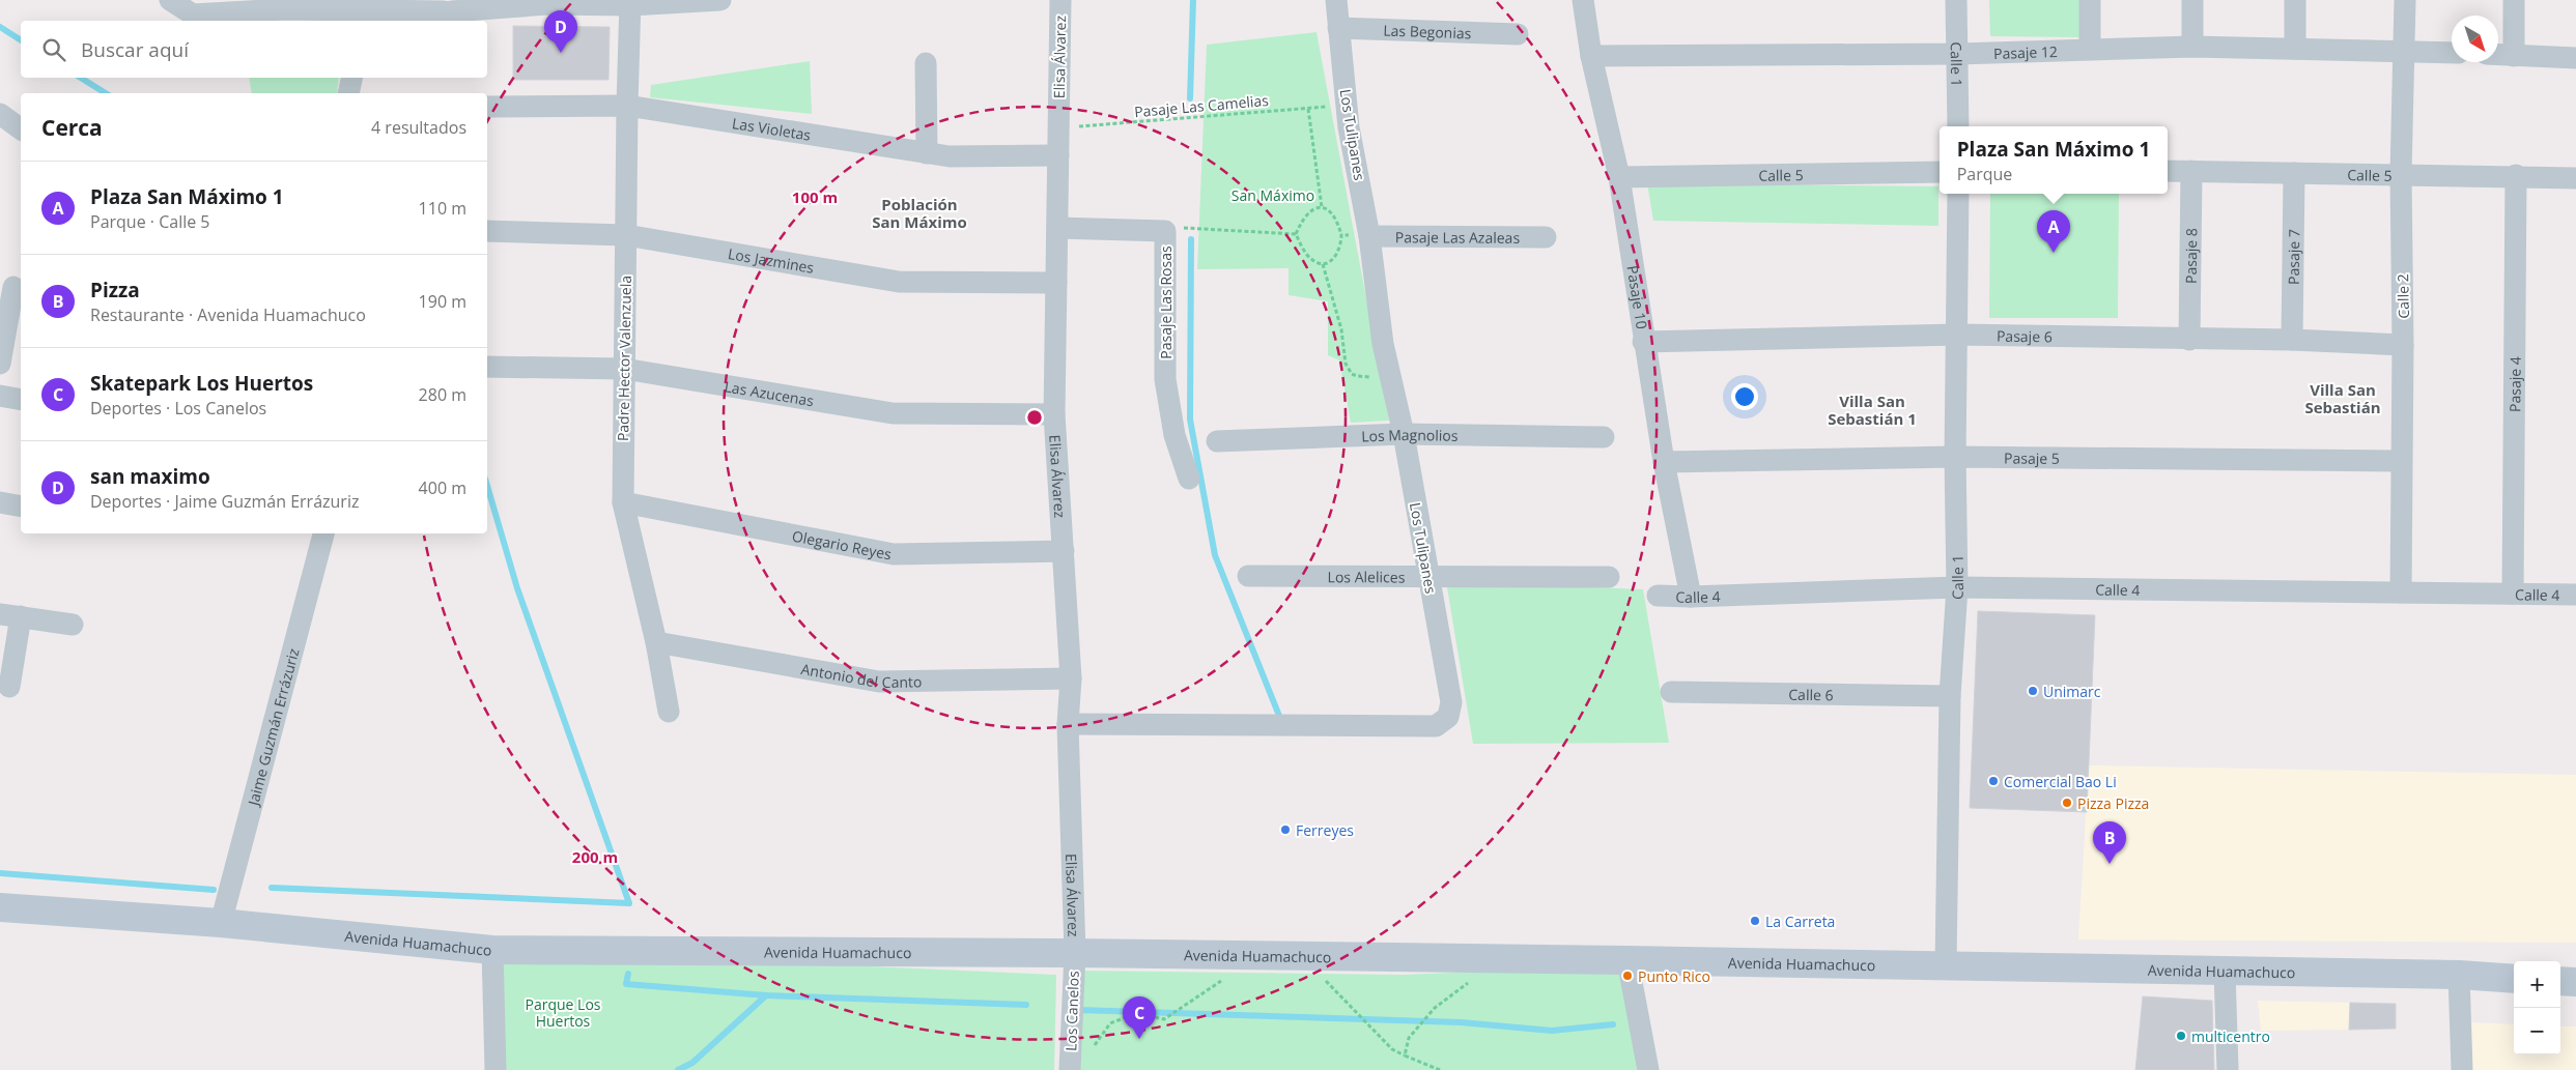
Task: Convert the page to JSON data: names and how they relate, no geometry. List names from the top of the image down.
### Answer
{
  "streets": {
    "main road": ["Avenida Huamachuco"],
    "street": [
      "Las Begonias",
      "Pasaje 12",
      "Elisa Álvarez",
      "Calle 1",
      "Las Violetas",
      "Los Tulipanes",
      "Calle 5",
      "Pasaje Las Azaleas",
      "Pasaje 8",
      "Pasaje 7",
      "Los Jazmines",
      "Calle 2",
      "Pasaje 10",
      "Pasaje Las Rosas",
      "Pasaje 6",
      "Padre Hector Valenzuela",
      "Pasaje 4",
      "Las Azucenas",
      "Los Magnolios",
      "Pasaje 5",
      "Olegario Reyes",
      "Los Alelices",
      "Calle 4",
      "Antonio del Canto",
      "Calle 6",
      "Jaime Guzmán Errázuriz",
      "Los Canelos"
    ],
    "path": ["Pasaje Las Camelias"]
  },
  "crossings": [
    ["Las Begonias", "Los Tulipanes"],
    ["Pasaje 12", "Calle 1"],
    ["Pasaje 12", "Calle 2"],
    ["Pasaje 12", "Pasaje 10"],
    ["Elisa Álvarez", "Pasaje Las Camelias"],
    ["Elisa Álvarez", "Las Violetas"],
    ["Elisa Álvarez", "Los Tulipanes"],
    ["Elisa Álvarez", "Los Jazmines"],
    ["Elisa Álvarez", "Pasaje Las Rosas"],
    ["Elisa Álvarez", "Las Azucenas"],
    ["Elisa Álvarez", "Olegario Reyes"],
    ["Elisa Álvarez", "Antonio del Canto"],
    ["Elisa Álvarez", "Avenida Huamachuco"],
    ["Elisa Álvarez", "Los Canelos"],
    ["Calle 1", "Pasaje 6"],
    ["Calle 1", "Pasaje 5"],
    ["Calle 1", "Calle 4"],
    ["Calle 1", "Calle 6"],
    ["Calle 1", "Avenida Huamachuco"],
    ["Pasaje Las Camelias", "Los Tulipanes"],
    ["Las Violetas", "Padre Hector Valenzuela"],
    ["Los Tulipanes", "Pasaje Las Azaleas"],
    ["Los Tulipanes", "Los Magnolios"],
    ["Los Tulipanes", "Los Alelices"],
    ["Calle 5", "Pasaje 8"],
    ["Calle 5", "Pasaje 7"],
    ["Calle 5", "Calle 2"],
    ["Calle 5", "Pasaje 10"],
    ["Calle 5", "Pasaje 4"],
    ["Pasaje 8", "Pasaje 6"],
    ["Pasaje 7", "Pasaje 6"],
    ["Los Jazmines", "Padre Hector Valenzuela"],
    ["Calle 2", "Pasaje 6"],
    ["Calle 2", "Pasaje 5"],
    ["Calle 2", "Calle 4"],
    ["Pasaje 10", "Pasaje 6"],
    ["Pasaje 10", "Pasaje 5"],
    ["Pasaje 10", "Calle 4"],
    ["Padre Hector Valenzuela", "Las Azucenas"],
    ["Padre Hector Valenzuela", "Olegario Reyes"],
    ["Padre Hector Valenzuela", "Antonio del Canto"],
    ["Pasaje 4", "Calle 4"],
    ["Jaime Guzmán Errázuriz", "Avenida Huamachuco"],
    ["Avenida Huamachuco", "Los Canelos"]
  ],
  "districts": ["Población San Máximo", "Villa San Sebastián", "Villa San Sebastián 1"],
  "parks": ["San Máximo", "Parque Los Huertos"],
  "places": [
    "Unimarc",
    "Comercial Bao Li",
    "Pizza Pizza",
    "Ferreyes",
    "La Carreta",
    "Punto Rico",
    "multicentro"
  ],
  "north": "bottom right",
  "page": {
    "pins": [
      "D",
      "A",
      "B",
      "C"
    ],
    "search": "Buscar aquí",
    "heading": ["Cerca", "4 resultados"],
    "popup": ["Plaza San Máximo 1", "Parque"],
    "list": [
      {
        "mark": "A",
        "name": "Plaza San Máximo 1",
        "note": "Parque · Calle 5",
        "value": "110 m"
      },
      {
        "mark": "B",
        "name": "Pizza",
        "note": "Restaurante · Avenida Huamachuco",
        "value": "190 m"
      },
      {
        "mark": "C",
        "name": "Skatepark Los Huertos",
        "note": "Deportes · Los Canelos",
        "value": "280 m"
      },
      {
        "mark": "D",
        "name": "san maximo",
        "note": "Deportes · Jaime Guzmán Errázuriz",
        "value": "400 m"
      }
    ],
    "map_buttons": ["+", "−"]
  },
  "rings": ["100 m", "200 m"]
}
